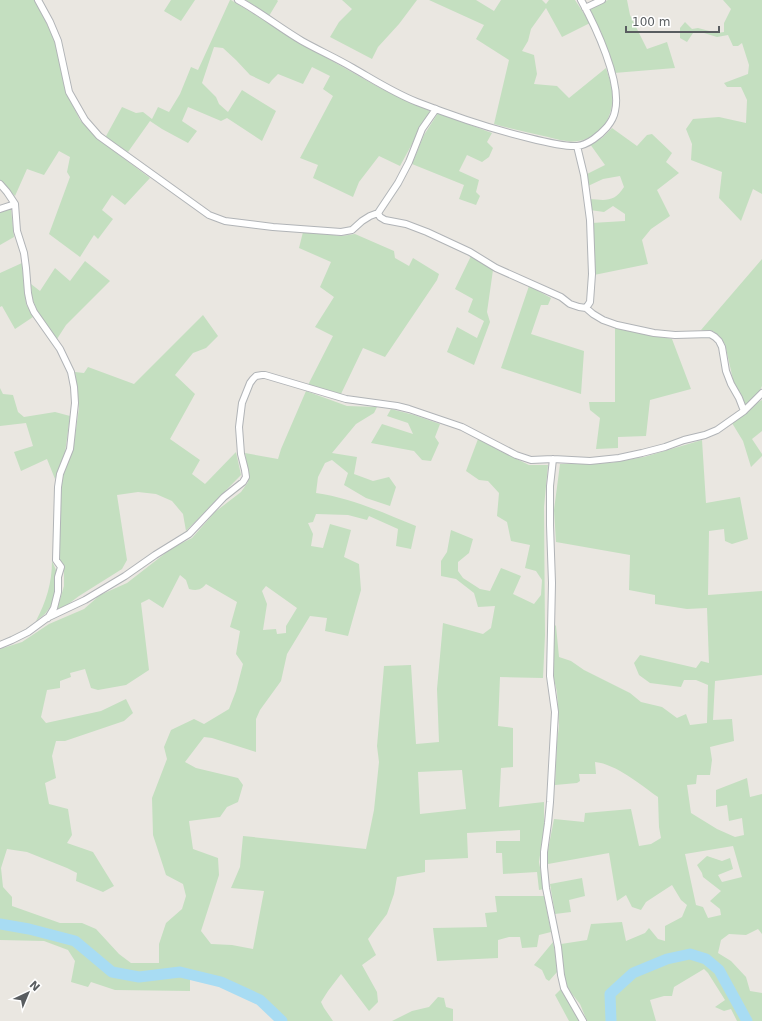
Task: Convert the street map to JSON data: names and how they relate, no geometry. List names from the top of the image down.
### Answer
{
  "scale_bar": "100 m",
  "north": "top right"
}
